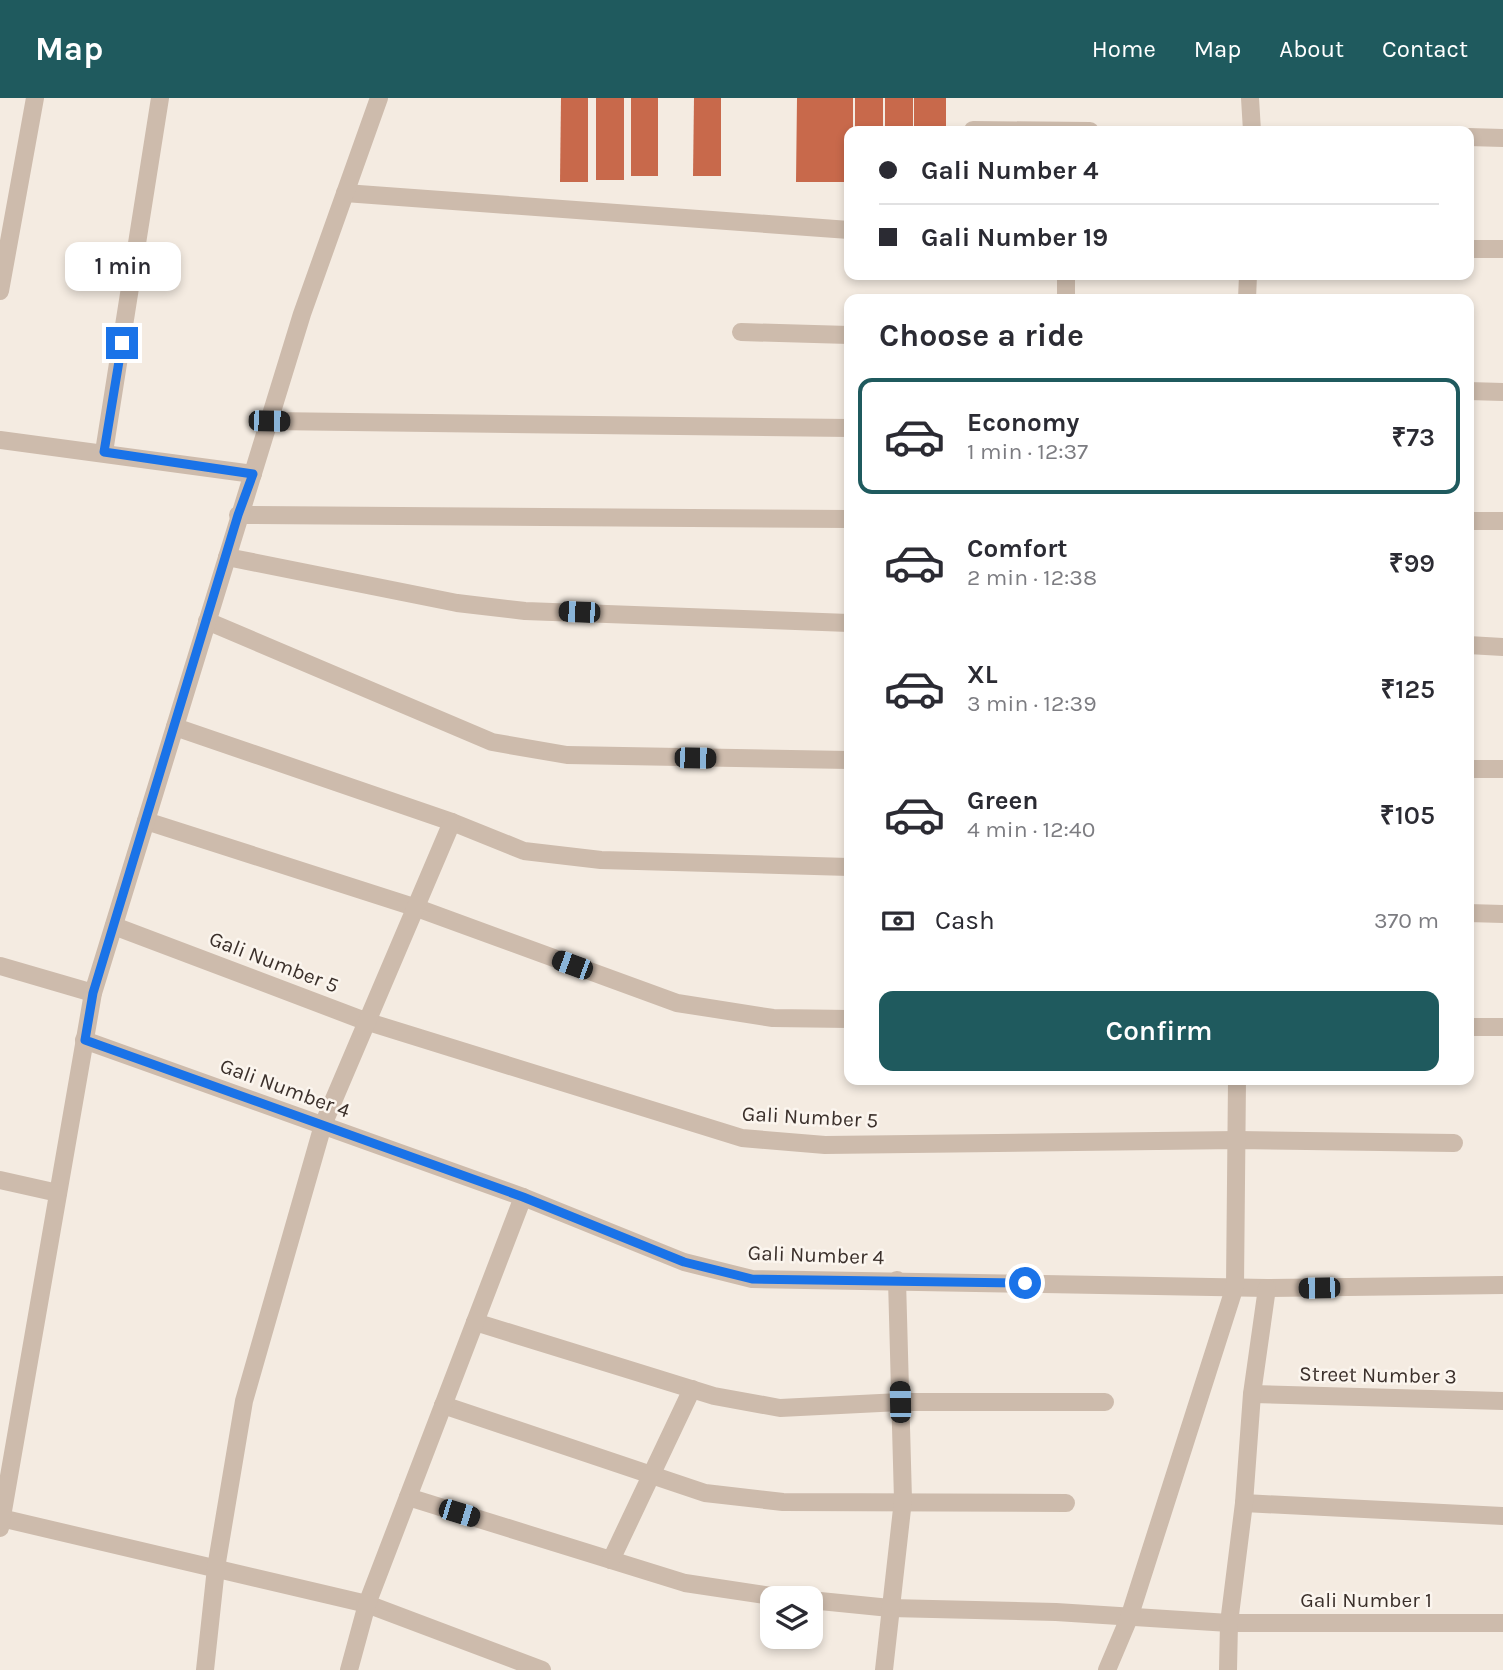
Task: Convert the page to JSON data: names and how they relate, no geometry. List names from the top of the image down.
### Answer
{
  "streets": {
    "street": [
      "Gali Number 5",
      "Gali Number 4",
      "Street Number 3",
      "Gali Number 1"
    ]
  },
  "page": {
    "header": "Map",
    "nav": [
      "Home",
      "Map",
      "About",
      "Contact"
    ],
    "banner": ["Gali Number 4", "Gali Number 19"],
    "bubble": "1 min",
    "heading": "Choose a ride",
    "list": [
      {
        "name": "Economy",
        "note": "1 min · 12:37",
        "value": "₹73"
      },
      {
        "name": "Comfort",
        "note": "2 min · 12:38",
        "value": "₹99"
      },
      {
        "name": "XL",
        "note": "3 min · 12:39",
        "value": "₹125"
      },
      {
        "name": "Green",
        "note": "4 min · 12:40",
        "value": "₹105"
      }
    ],
    "pay": ["Cash", "370 m"],
    "buttons": "Confirm"
  }
}
